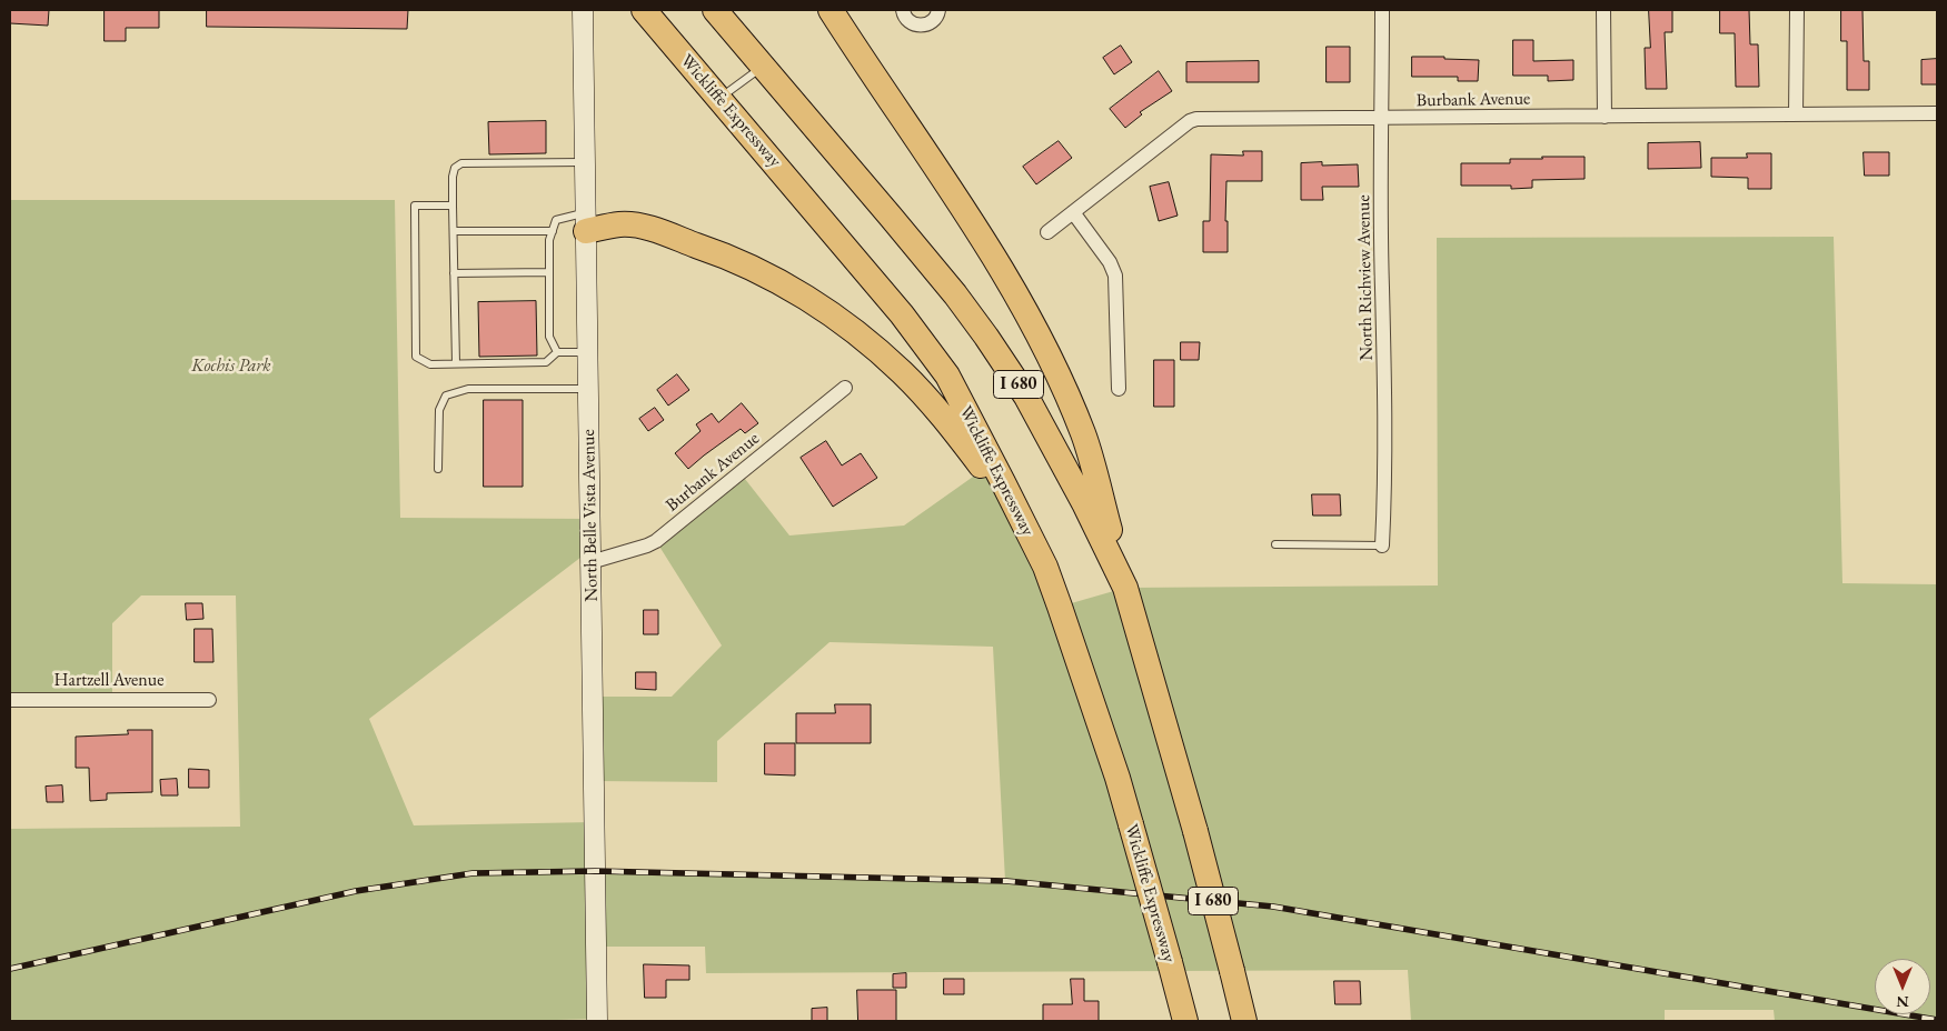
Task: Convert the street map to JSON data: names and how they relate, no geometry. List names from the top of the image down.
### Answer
{
  "streets": {
    "highway": ["Wickliffe Expressway", "I 680"],
    "street": [
      "Burbank Avenue",
      "North Richview Avenue",
      "North Belle Vista Avenue",
      "Hartzell Avenue"
    ]
  },
  "crossings": [
    ["Burbank Avenue", "North Richview Avenue"],
    ["Burbank Avenue", "North Belle Vista Avenue"]
  ],
  "parks": ["Kochis Park"],
  "north": "bottom"
}
